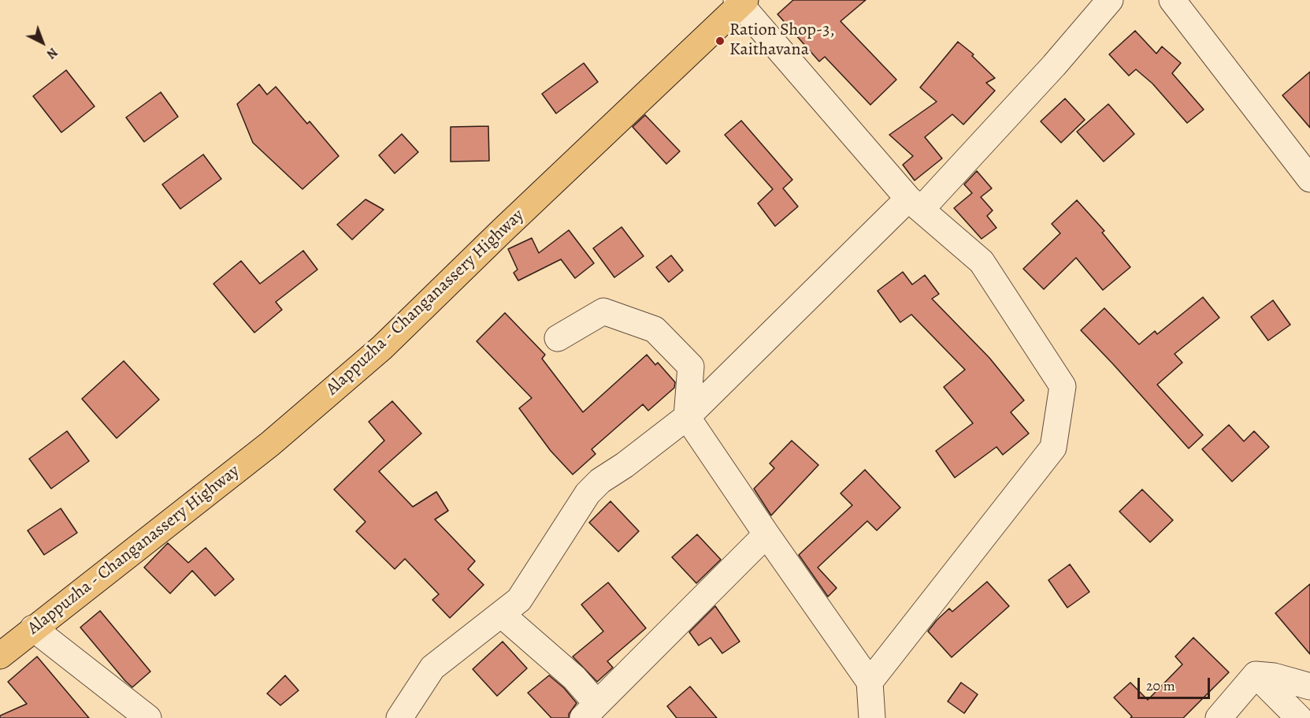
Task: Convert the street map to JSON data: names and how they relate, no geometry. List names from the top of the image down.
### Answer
{
  "streets": {
    "main road": ["Alappuzha - Changanassery Highway"]
  },
  "places": ["Ration Shop-3, Kaithavana"],
  "scale_bar": "20 m",
  "north": "bottom right"
}
